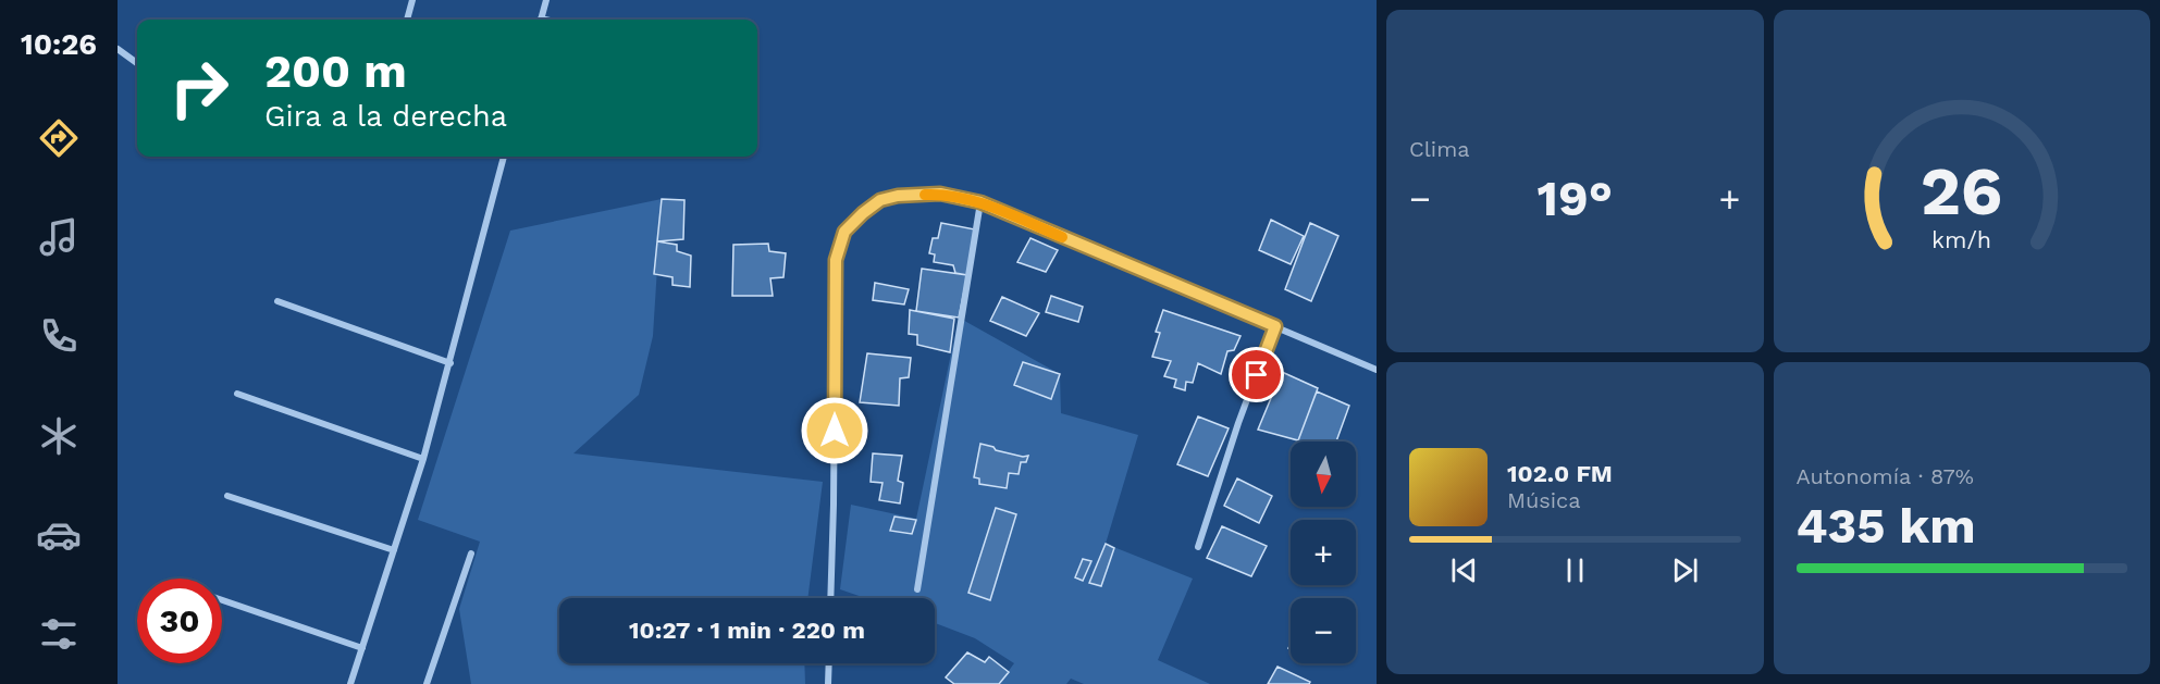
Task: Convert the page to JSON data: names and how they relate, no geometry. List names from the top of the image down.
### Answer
{
  "north": "bottom",
  "page": {
    "tabs": "10:26",
    "tile": [
      "Clima",
      ["Autonomía · 87%", "435 km"]
    ],
    "turn": ["200 m", "Gira a la derecha"],
    "heat": ["−", "19°", "+"],
    "map_buttons": ["+", "−"],
    "song": ["102.0 FM", "Música"],
    "limit": "30",
    "trip": "10:27 · 1 min · 220 m",
    "gauge": ["26", "km/h"]
  }
}
